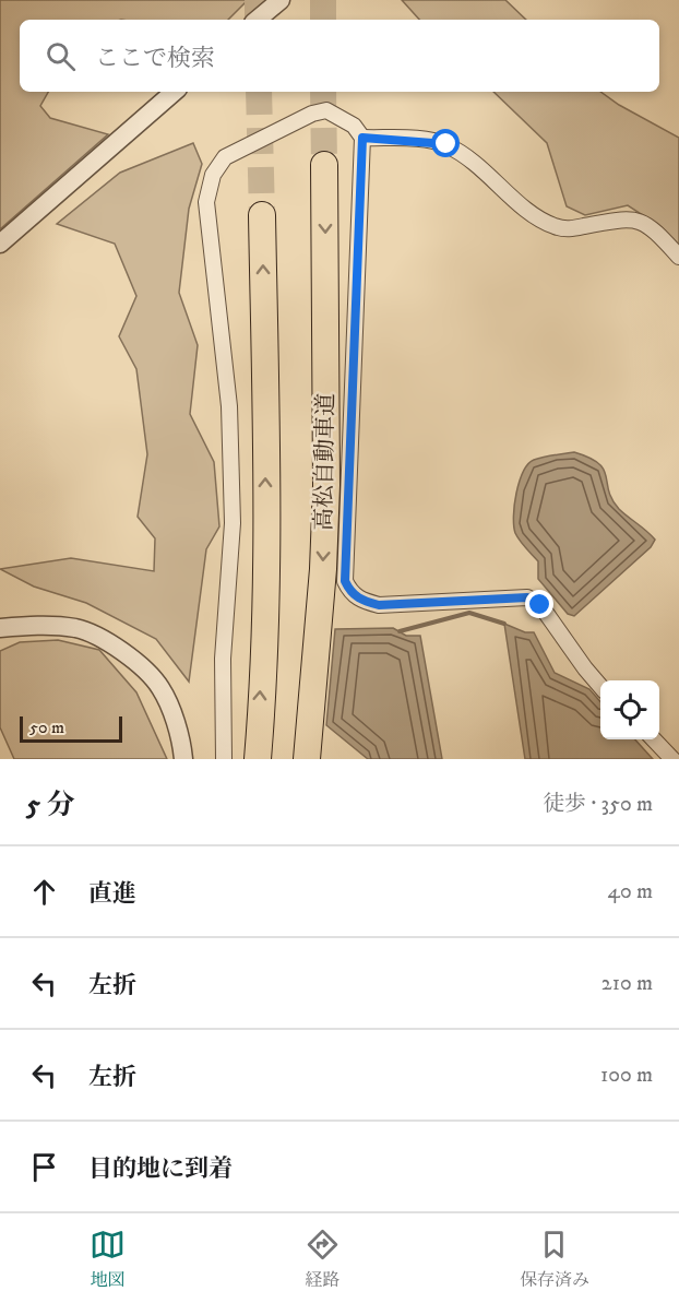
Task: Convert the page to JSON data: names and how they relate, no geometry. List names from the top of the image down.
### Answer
{
  "streets": {
    "highway": ["高松自動車道"]
  },
  "scale_bar": "50 m",
  "page": {
    "search": "ここで検索",
    "scale": "50 m",
    "heading": ["5 分", "徒歩 · 350 m"],
    "list": [
      ["直進", "40 m"],
      ["左折", "210 m"],
      ["左折", "100 m"],
      "目的地に到着"
    ],
    "nav": ["地図", "経路", "保存済み"]
  }
}
